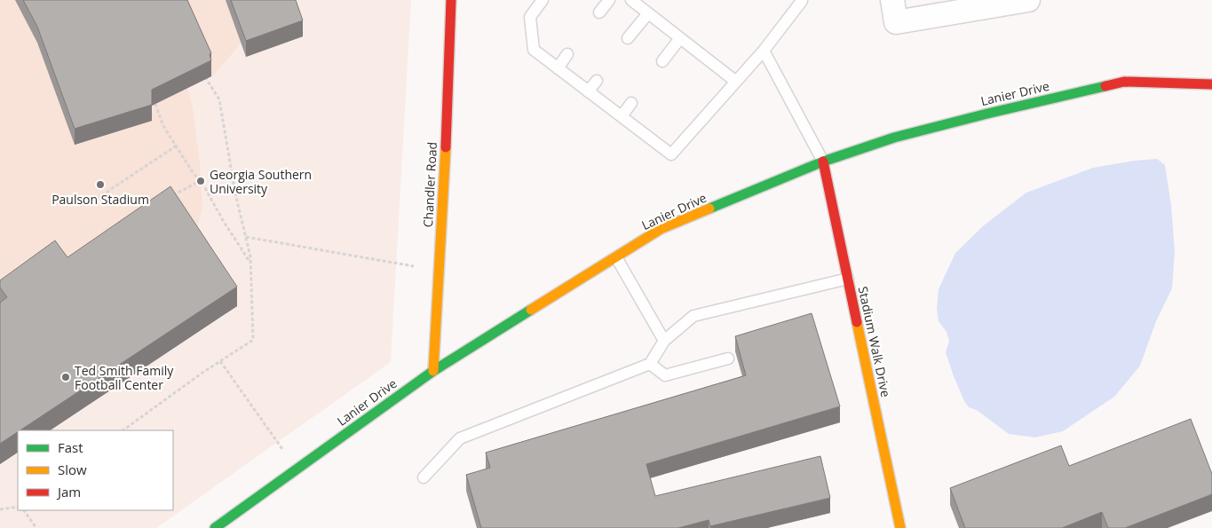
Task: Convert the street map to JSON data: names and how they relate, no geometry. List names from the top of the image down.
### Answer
{
  "streets": {
    "street": ["Lanier Drive", "Chandler Road", "Stadium Walk Drive"]
  },
  "crossings": [
    ["Lanier Drive", "Chandler Road"],
    ["Lanier Drive", "Stadium Walk Drive"]
  ],
  "places": ["Georgia Southern University", "Paulson Stadium", "Ted Smith Family Football Center"],
  "legend": ["Fast", "Slow", "Jam"]
}
